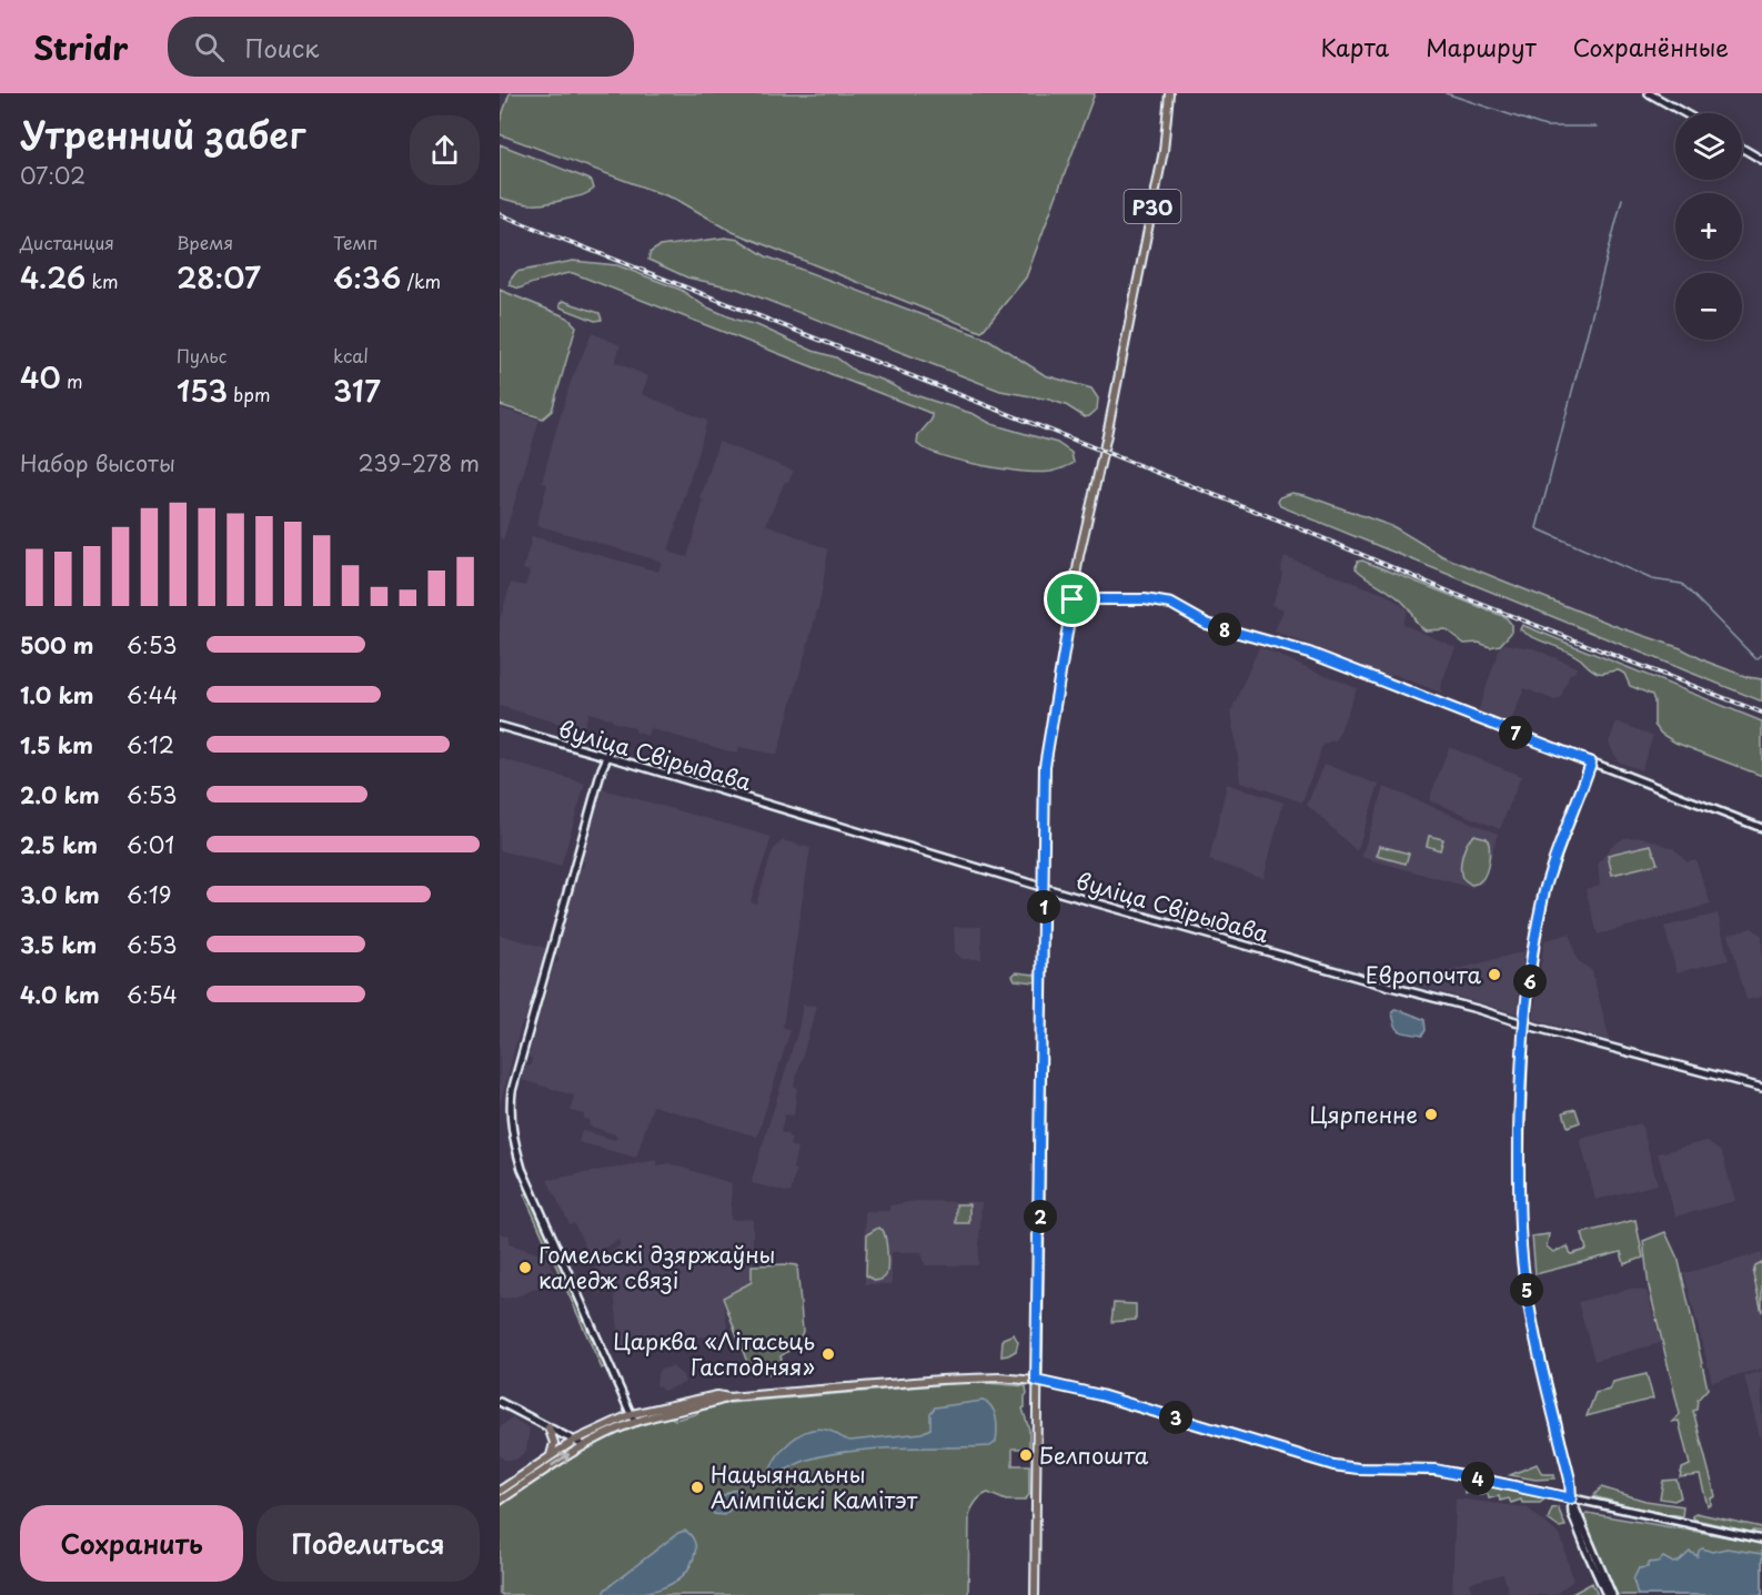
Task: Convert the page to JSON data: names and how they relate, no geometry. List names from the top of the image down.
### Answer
{
  "streets": {
    "main road": ["Р30", "вуліца Свірыдава"]
  },
  "crossings": [
    ["Р30", "вуліца Свірыдава"]
  ],
  "places": [
    "Европочта",
    "Цярпенне",
    "Гомельскі дзяржаўны каледж связі",
    "Царква «Літасьць Гасподняя»",
    "Белпошта",
    "Нацыянальны Алімпійскі Камітэт"
  ],
  "page": {
    "header": "Stridr",
    "search": "Поиск",
    "nav": ["Карта", "Маршрут", "Сохранённые"],
    "heading": ["Утренний забег", "07:02"],
    "map_buttons": ["+", "−"],
    "stats": [
      ["Дистанция", "4.26 km"],
      ["Время", "28:07"],
      ["Темп", "6:36 /km"],
      ["40 m"],
      ["Пульс", "153 bpm"],
      ["kcal", "317"]
    ],
    "chart": ["Набор высоты", "239–278 m"],
    "pins": [
      "8",
      "7",
      "1",
      "6",
      "2",
      "5",
      "3",
      "4"
    ],
    "list": [
      {
        "name": "500 m",
        "note": "6:53"
      },
      {
        "name": "1.0 km",
        "note": "6:44"
      },
      {
        "name": "1.5 km",
        "note": "6:12"
      },
      {
        "name": "2.0 km",
        "note": "6:53"
      },
      {
        "name": "2.5 km",
        "note": "6:01"
      },
      {
        "name": "3.0 km",
        "note": "6:19"
      },
      {
        "name": "3.5 km",
        "note": "6:53"
      },
      {
        "name": "4.0 km",
        "note": "6:54"
      }
    ],
    "buttons": ["Сохранить", "Поделиться"]
  }
}
